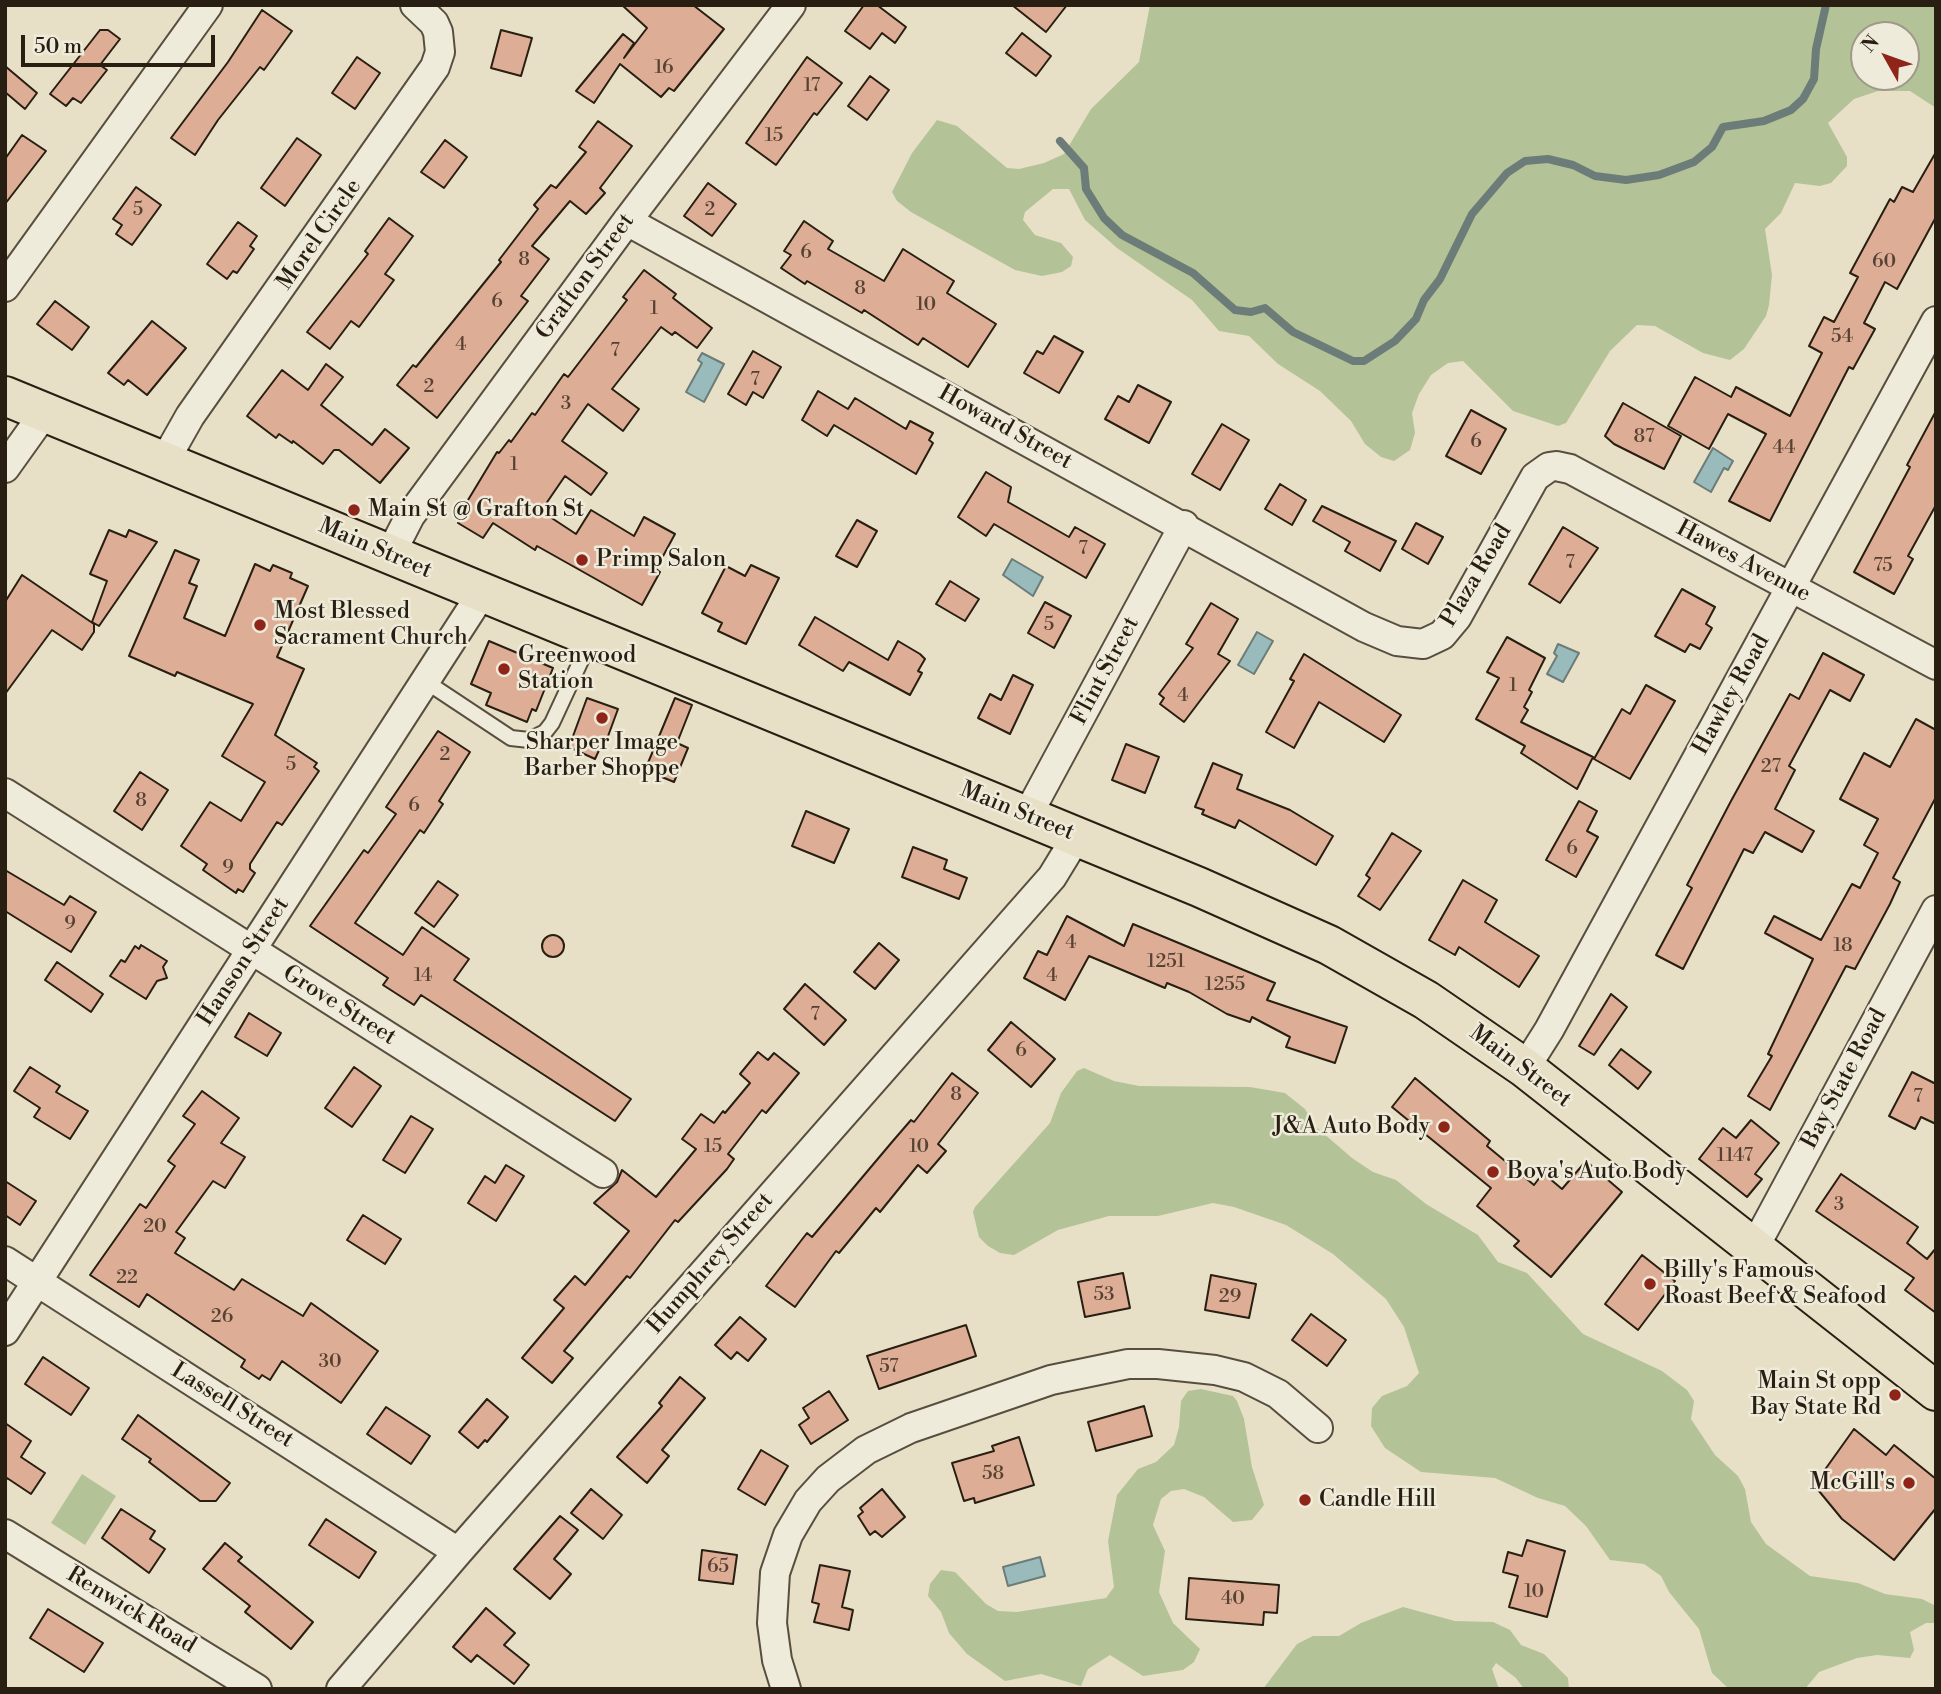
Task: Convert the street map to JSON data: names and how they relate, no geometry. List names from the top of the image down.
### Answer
{
  "streets": {
    "main road": ["Main Street"],
    "street": [
      "Morel Circle",
      "Grafton Street",
      "Howard Street",
      "Hawes Avenue",
      "Plaza Road",
      "Flint Street",
      "Hawley Road",
      "Hanson Street",
      "Grove Street",
      "Bay State Road",
      "Humphrey Street",
      "Lassell Street",
      "Renwick Road"
    ]
  },
  "crossings": [
    ["Morel Circle", "Main Street"],
    ["Grafton Street", "Howard Street"],
    ["Grafton Street", "Main Street"],
    ["Howard Street", "Plaza Road"],
    ["Howard Street", "Flint Street"],
    ["Main Street", "Flint Street"],
    ["Main Street", "Hawley Road"],
    ["Main Street", "Hanson Street"],
    ["Main Street", "Bay State Road"],
    ["Main Street", "Humphrey Street"],
    ["Hawes Avenue", "Plaza Road"],
    ["Hawes Avenue", "Hawley Road"],
    ["Hanson Street", "Grove Street"],
    ["Hanson Street", "Lassell Street"],
    ["Humphrey Street", "Lassell Street"]
  ],
  "places": [
    "Main St @ Grafton St",
    "Primp Salon",
    "Most Blessed Sacrament Church",
    "Greenwood Station",
    "Sharper Image Barber Shoppe",
    "J&A Auto Body",
    "Bova's Auto Body",
    "Billy's Famous Roast Beef & Seafood",
    "Main St opp Bay State Rd",
    "McGill's",
    "Candle Hill"
  ],
  "house_numbers": [
    "16",
    "17",
    "15",
    "5",
    "2",
    "6",
    "8",
    "60",
    "8",
    "6",
    "10",
    "1",
    "54",
    "4",
    "7",
    "7",
    "2",
    "3",
    "87",
    "6",
    "44",
    "1",
    "7",
    "7",
    "75",
    "5",
    "1",
    "4",
    "2",
    "5",
    "27",
    "8",
    "6",
    "6",
    "9",
    "9",
    "4",
    "18",
    "1251",
    "14",
    "4",
    "1255",
    "7",
    "6",
    "8",
    "7",
    "15",
    "10",
    "1147",
    "3",
    "20",
    "22",
    "53",
    "29",
    "26",
    "30",
    "57",
    "58",
    "65",
    "10",
    "40"
  ],
  "scale_bar": "50 m",
  "north": "top left"
}
